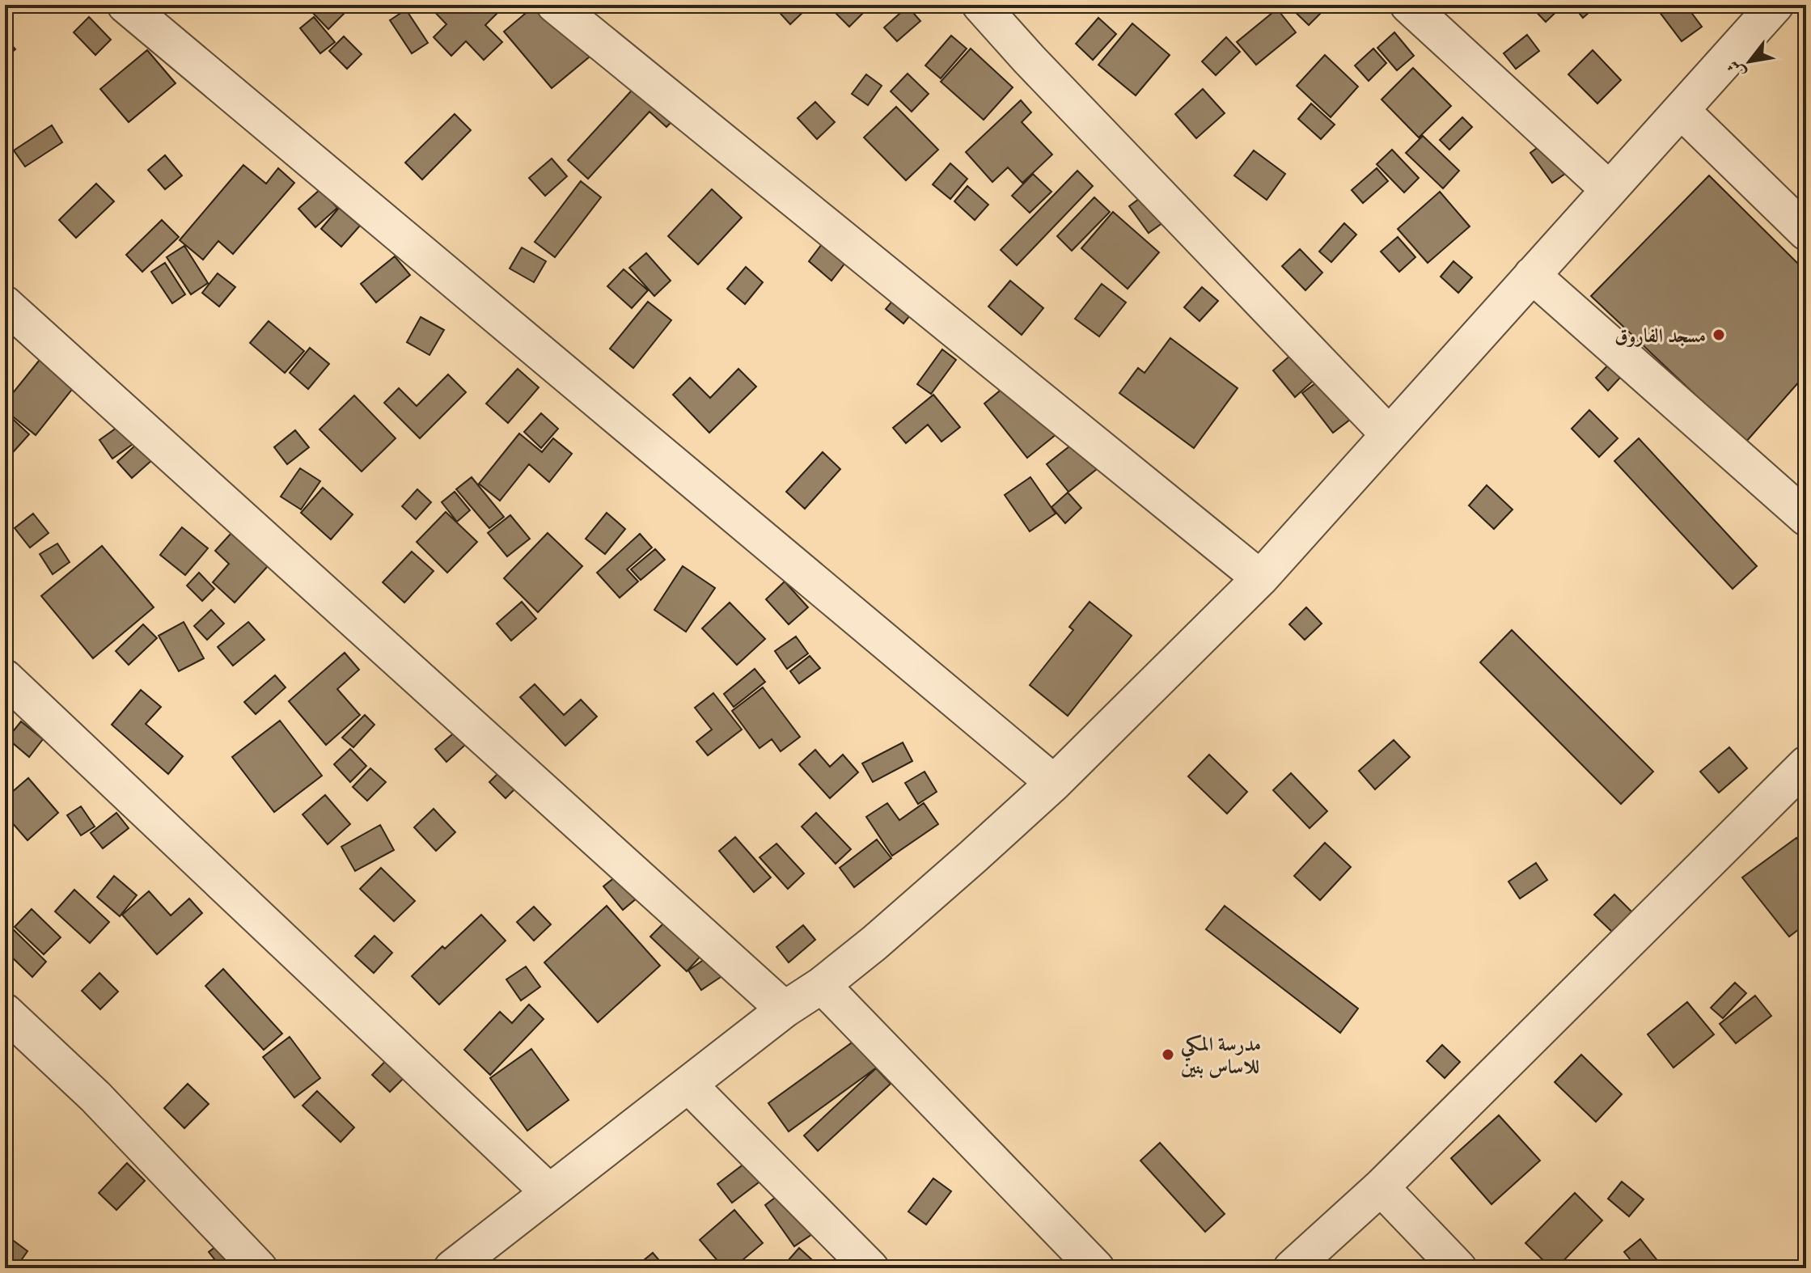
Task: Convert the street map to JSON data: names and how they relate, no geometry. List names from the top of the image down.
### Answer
{
  "places": ["مسجد الفاروق", "مدرسة المكي للاساس بنين"],
  "north": "bottom left"
}
